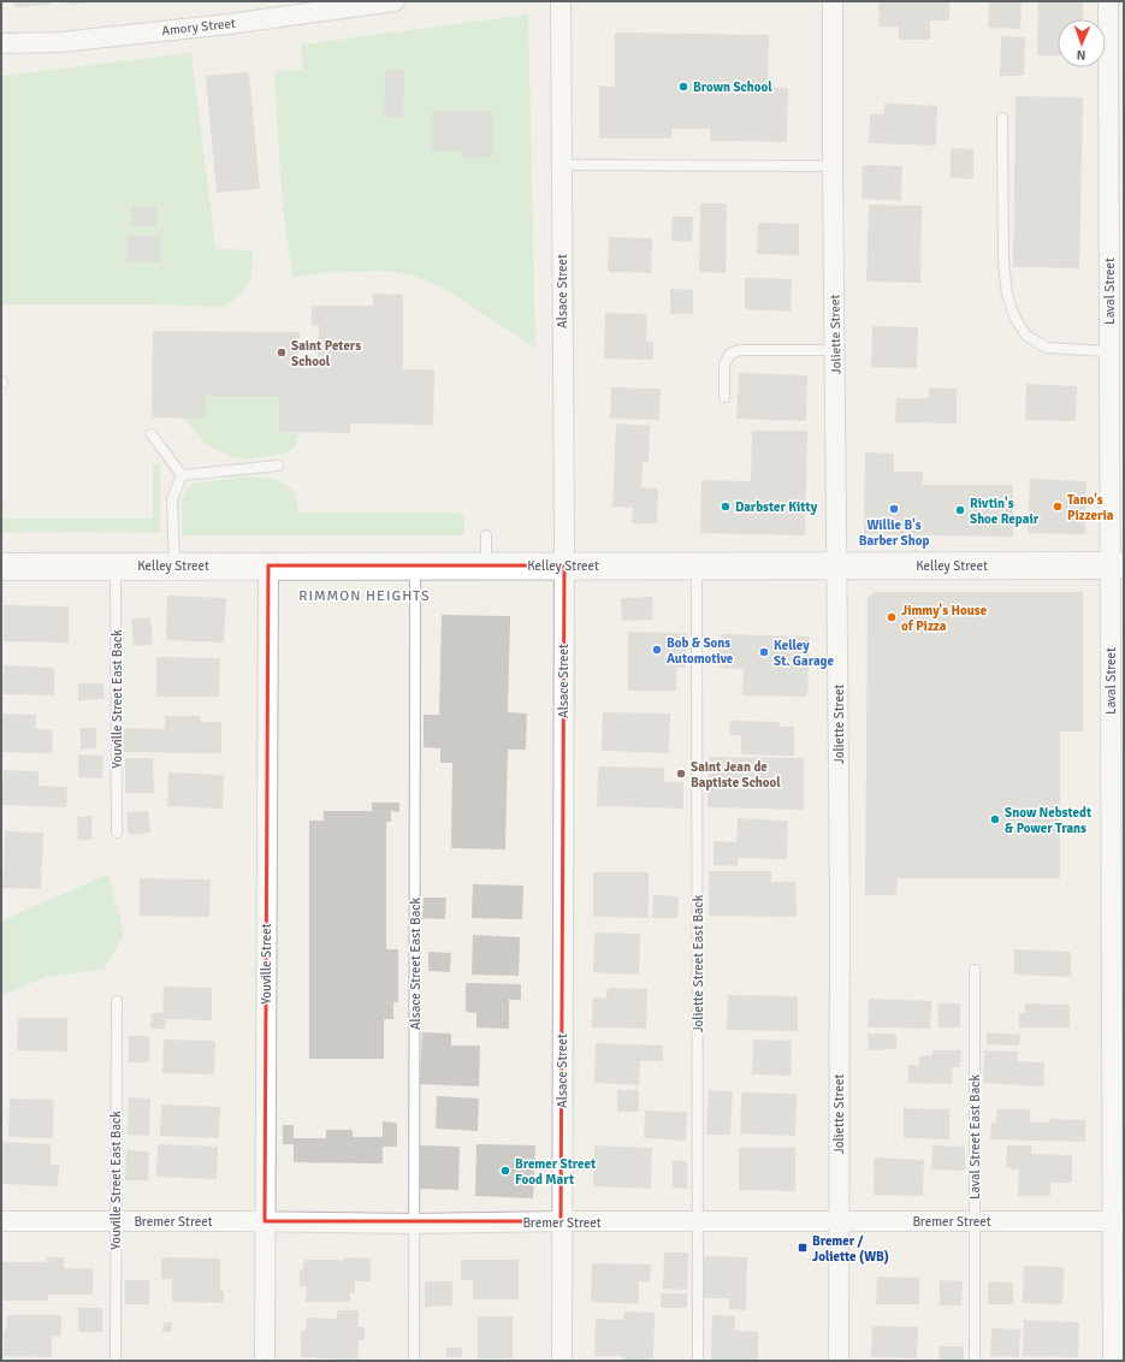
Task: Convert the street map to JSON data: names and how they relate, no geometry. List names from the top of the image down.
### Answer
{
  "streets": {
    "street": [
      "Amory Street",
      "Alsace Street",
      "Laval Street",
      "Joliette Street",
      "Kelley Street",
      "Youville Street",
      "Bremer Street"
    ],
    "lane": [
      "Youville Street East Back",
      "Alsace Street East Back",
      "Joliette Street East Back",
      "Laval Street East Back"
    ]
  },
  "crossings": [
    ["Alsace Street", "Kelley Street"],
    ["Alsace Street", "Bremer Street"],
    ["Laval Street", "Kelley Street"],
    ["Laval Street", "Bremer Street"],
    ["Joliette Street", "Kelley Street"],
    ["Joliette Street", "Bremer Street"],
    ["Kelley Street", "Youville Street East Back"],
    ["Kelley Street", "Youville Street"],
    ["Kelley Street", "Alsace Street East Back"],
    ["Kelley Street", "Joliette Street East Back"],
    ["Youville Street East Back", "Bremer Street"],
    ["Youville Street", "Bremer Street"],
    ["Alsace Street East Back", "Bremer Street"],
    ["Joliette Street East Back", "Bremer Street"],
    ["Laval Street East Back", "Bremer Street"]
  ],
  "districts": ["RIMMON HEIGHTS"],
  "places": {
    "other": [
      "Brown School",
      "Saint Peters School",
      "Darbster Kitty",
      "Tano's Pizzeria",
      "Willie B's Barber Shop",
      "Rivtin's Shoe Repair",
      "Jimmy's House of Pizza",
      "Bob & Sons Automotive",
      "Kelley St. Garage",
      "Saint Jean de Baptiste School",
      "Snow Nebstedt & Power Trans",
      "Bremer Street Food Mart"
    ],
    "transit": ["Bremer / Joliette (WB)"]
  },
  "north": "bottom"
}
